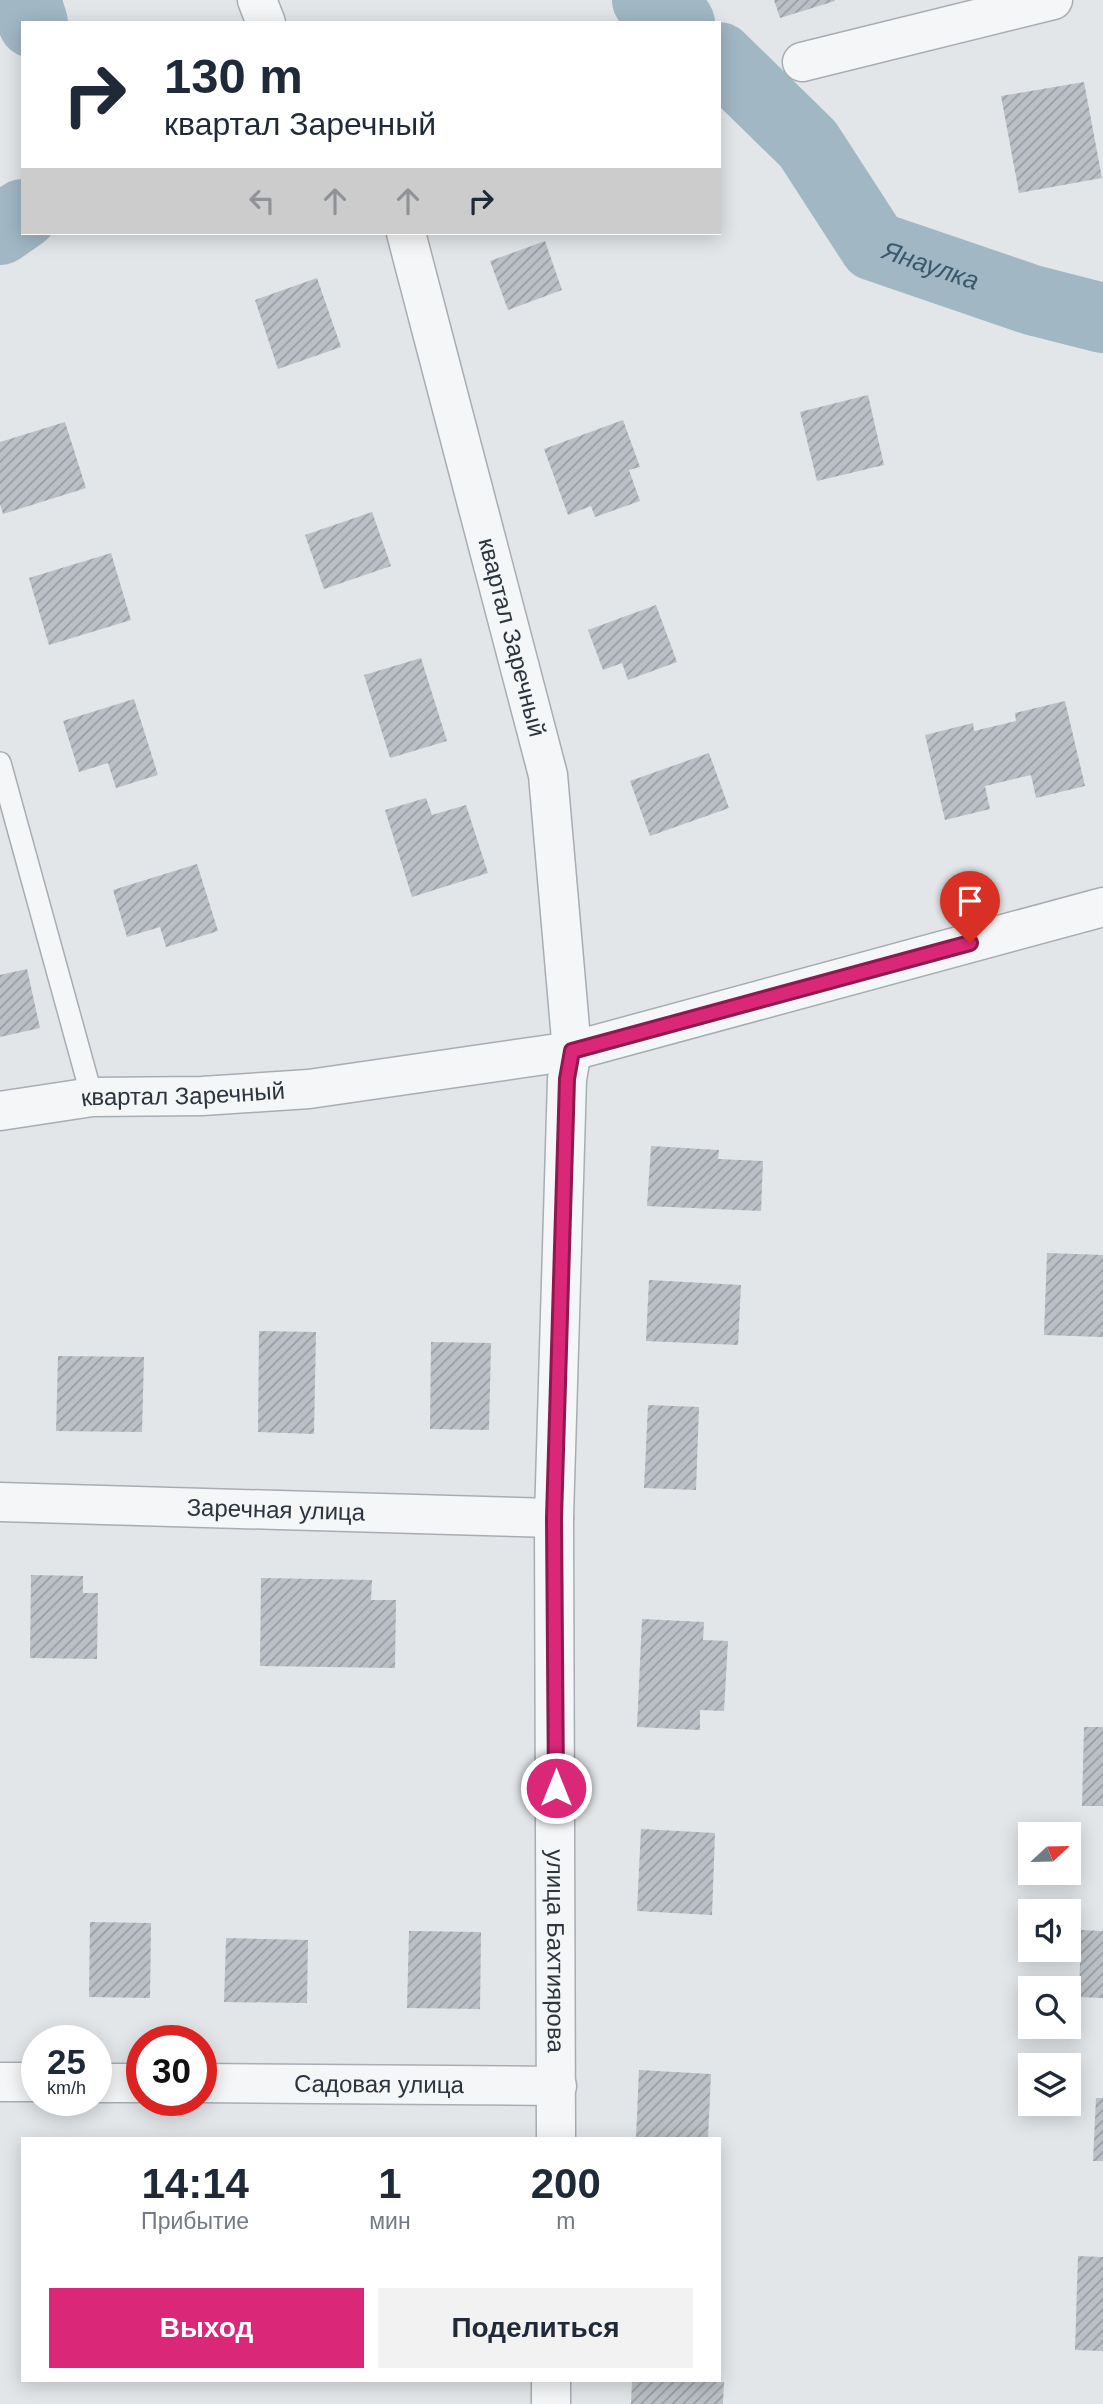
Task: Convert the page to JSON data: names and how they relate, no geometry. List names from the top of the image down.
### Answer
{
  "streets": {
    "street": [
      "квартал Заречный",
      "Заречная улица",
      "улица Бахтиярова",
      "Садовая улица"
    ]
  },
  "crossings": [
    ["квартал Заречный", "улица Бахтиярова"],
    ["Заречная улица", "улица Бахтиярова"],
    ["улица Бахтиярова", "Садовая улица"]
  ],
  "water": ["Янаулка"],
  "north": "right",
  "page": {
    "turn": ["130 m", "квартал Заречный"],
    "speed": "25 km/h",
    "limit": "30",
    "eta": [
      "14:14",
      "Прибытие",
      "1",
      "мин",
      "200",
      "m"
    ],
    "buttons": ["Выход", "Поделиться"]
  }
}
